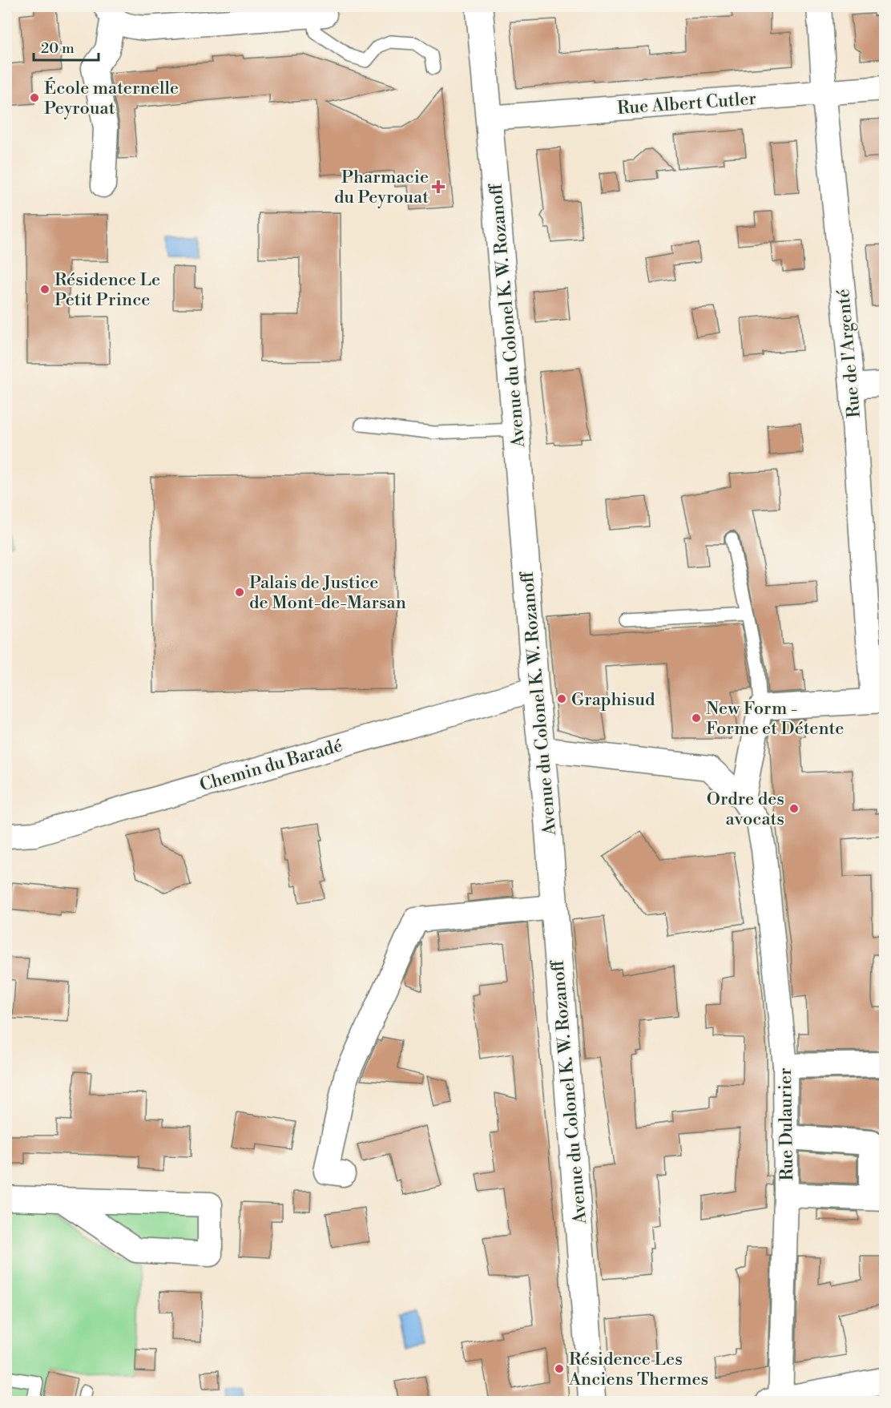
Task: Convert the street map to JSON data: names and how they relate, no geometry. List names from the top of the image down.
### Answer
{
  "streets": {
    "street": [
      "Rue Albert Cutler",
      "Avenue du Colonel K. W. Rozanoff",
      "Rue de l'Argenté",
      "Chemin du Baradé",
      "Rue Dulaurier"
    ]
  },
  "crossings": [
    ["Rue Albert Cutler", "Avenue du Colonel K. W. Rozanoff"],
    ["Rue Albert Cutler", "Rue de l'Argenté"],
    ["Avenue du Colonel K. W. Rozanoff", "Chemin du Baradé"],
    ["Avenue du Colonel K. W. Rozanoff", "Rue Dulaurier"]
  ],
  "places": {
    "other": [
      "École maternelle Peyrouat",
      "Résidence Le Petit Prince",
      "Palais de Justice de Mont-de-Marsan",
      "Graphisud",
      "New Form - Forme et Détente",
      "Ordre des avocats",
      "Résidence Les Anciens Thermes"
    ],
    "health": ["Pharmacie du Peyrouat"]
  },
  "scale_bar": "20 m"
}
